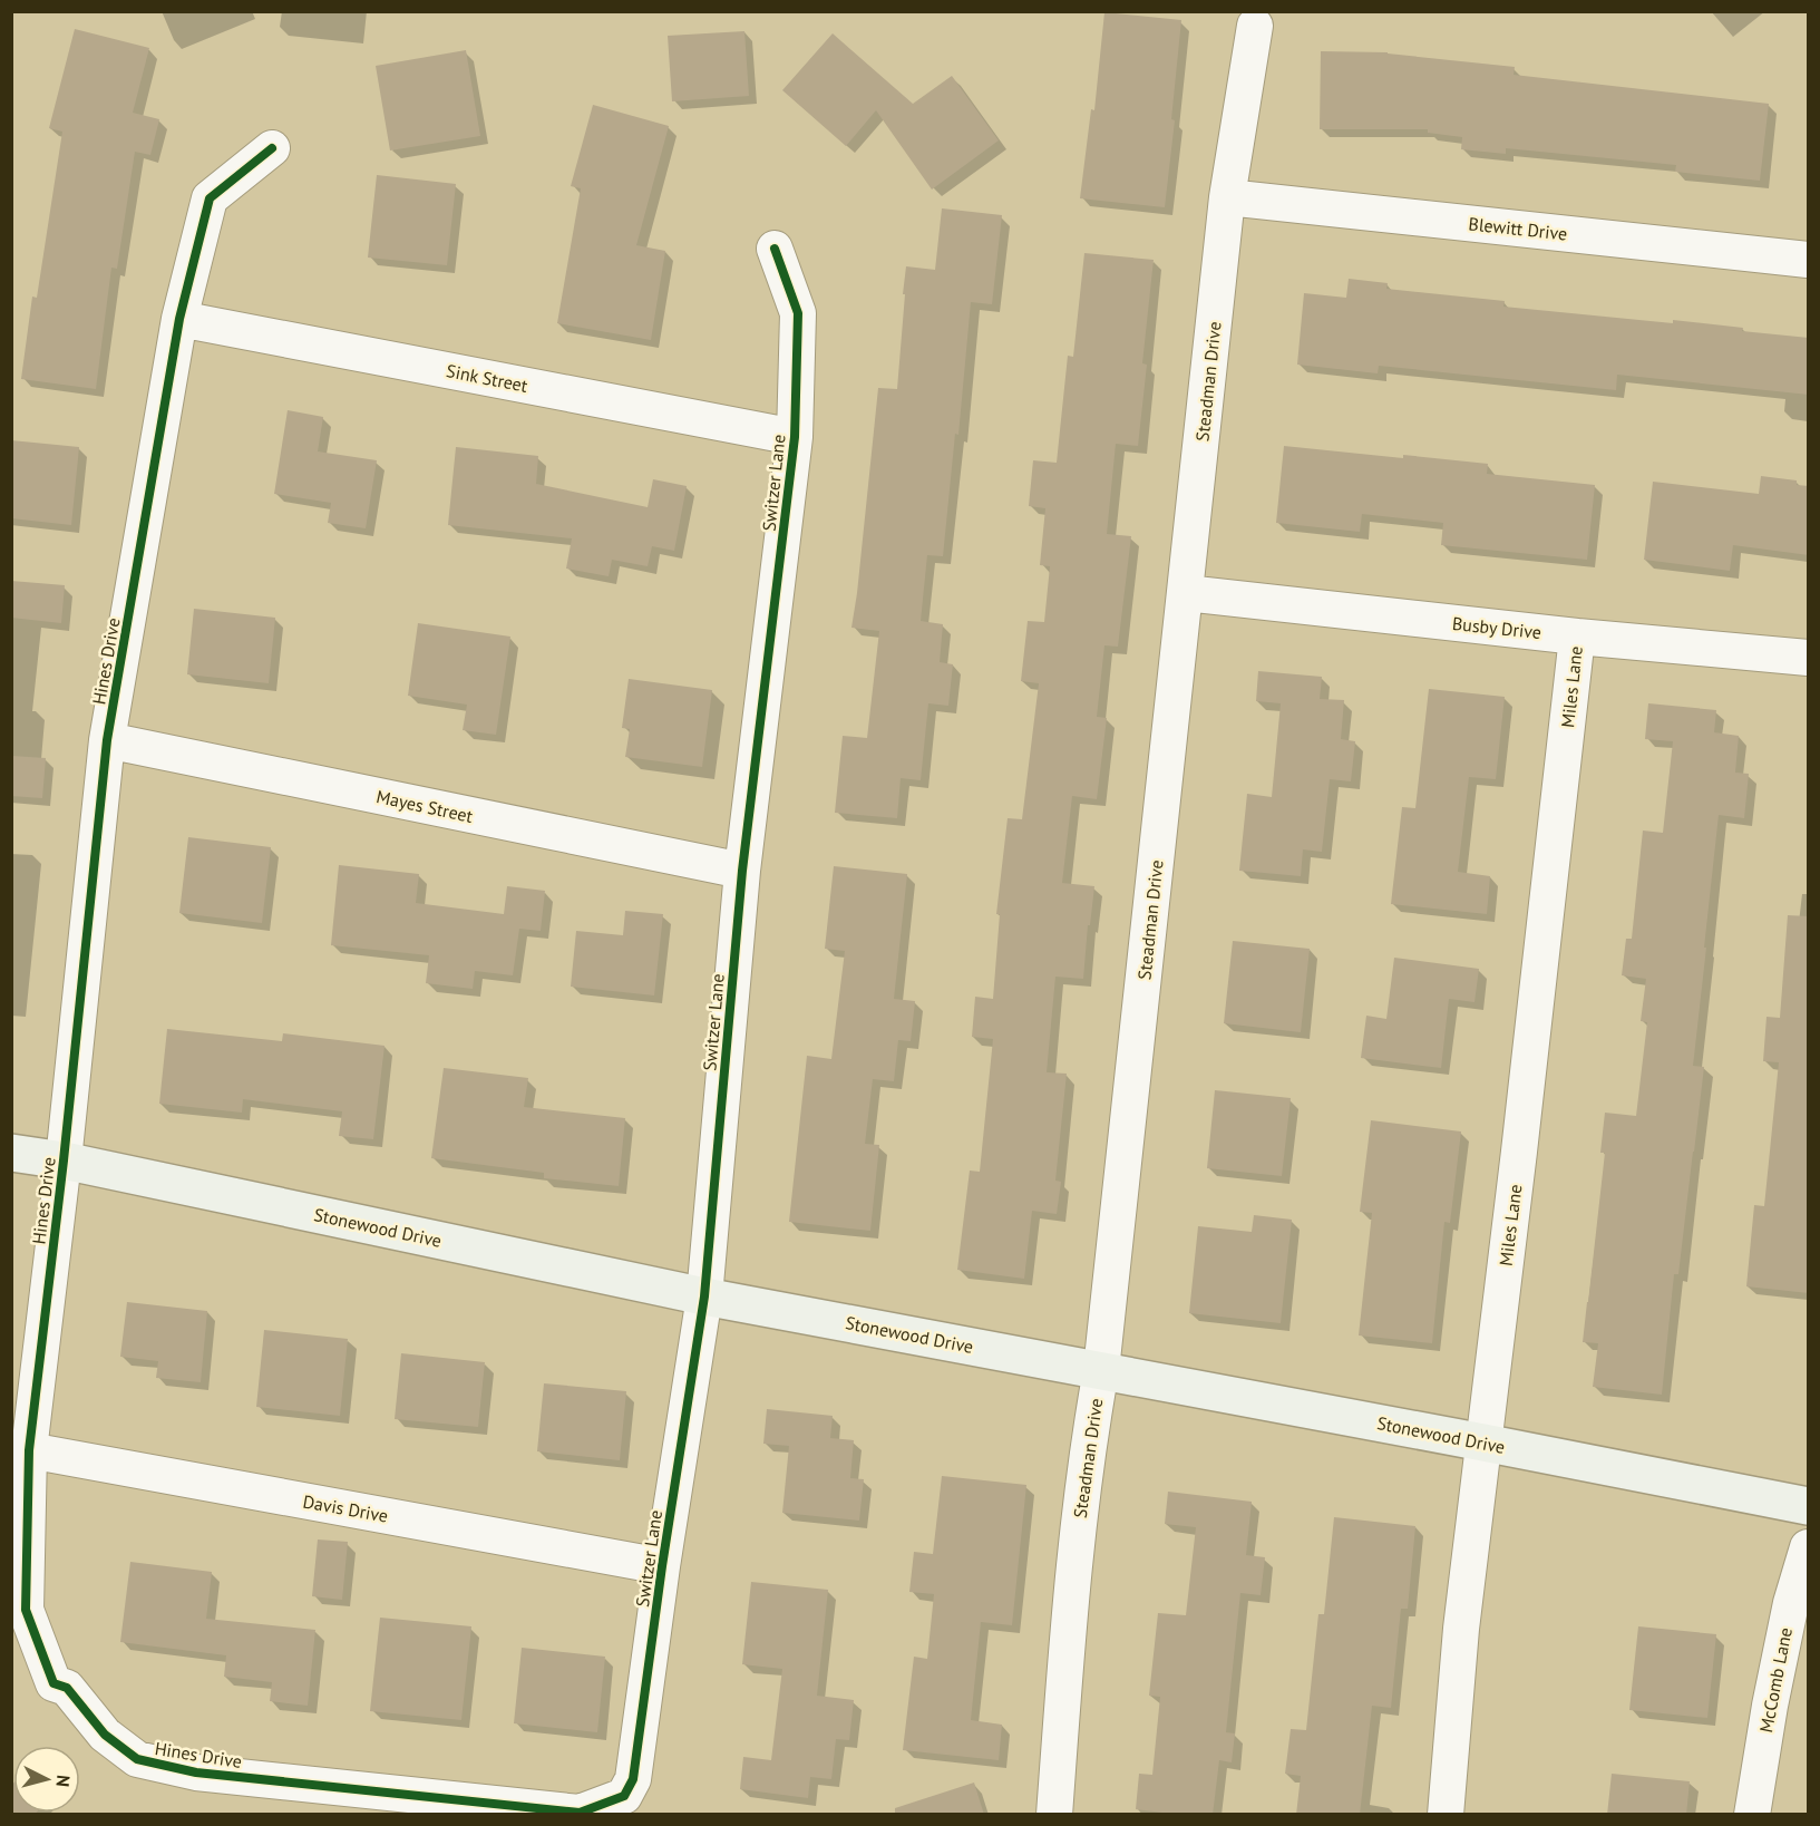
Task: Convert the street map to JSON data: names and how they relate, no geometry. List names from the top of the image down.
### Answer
{
  "streets": {
    "street": [
      "Blewitt Drive",
      "Sink Street",
      "Steadman Drive",
      "Switzer Lane",
      "Busby Drive",
      "Hines Drive",
      "Miles Lane",
      "Mayes Street",
      "Stonewood Drive",
      "Davis Drive",
      "McComb Lane"
    ]
  },
  "crossings": [
    ["Blewitt Drive", "Steadman Drive"],
    ["Sink Street", "Switzer Lane"],
    ["Sink Street", "Hines Drive"],
    ["Steadman Drive", "Busby Drive"],
    ["Steadman Drive", "Stonewood Drive"],
    ["Switzer Lane", "Hines Drive"],
    ["Switzer Lane", "Mayes Street"],
    ["Switzer Lane", "Stonewood Drive"],
    ["Switzer Lane", "Davis Drive"],
    ["Busby Drive", "Miles Lane"],
    ["Hines Drive", "Mayes Street"],
    ["Hines Drive", "Stonewood Drive"],
    ["Hines Drive", "Davis Drive"],
    ["Miles Lane", "Stonewood Drive"]
  ],
  "north": "right"
}
